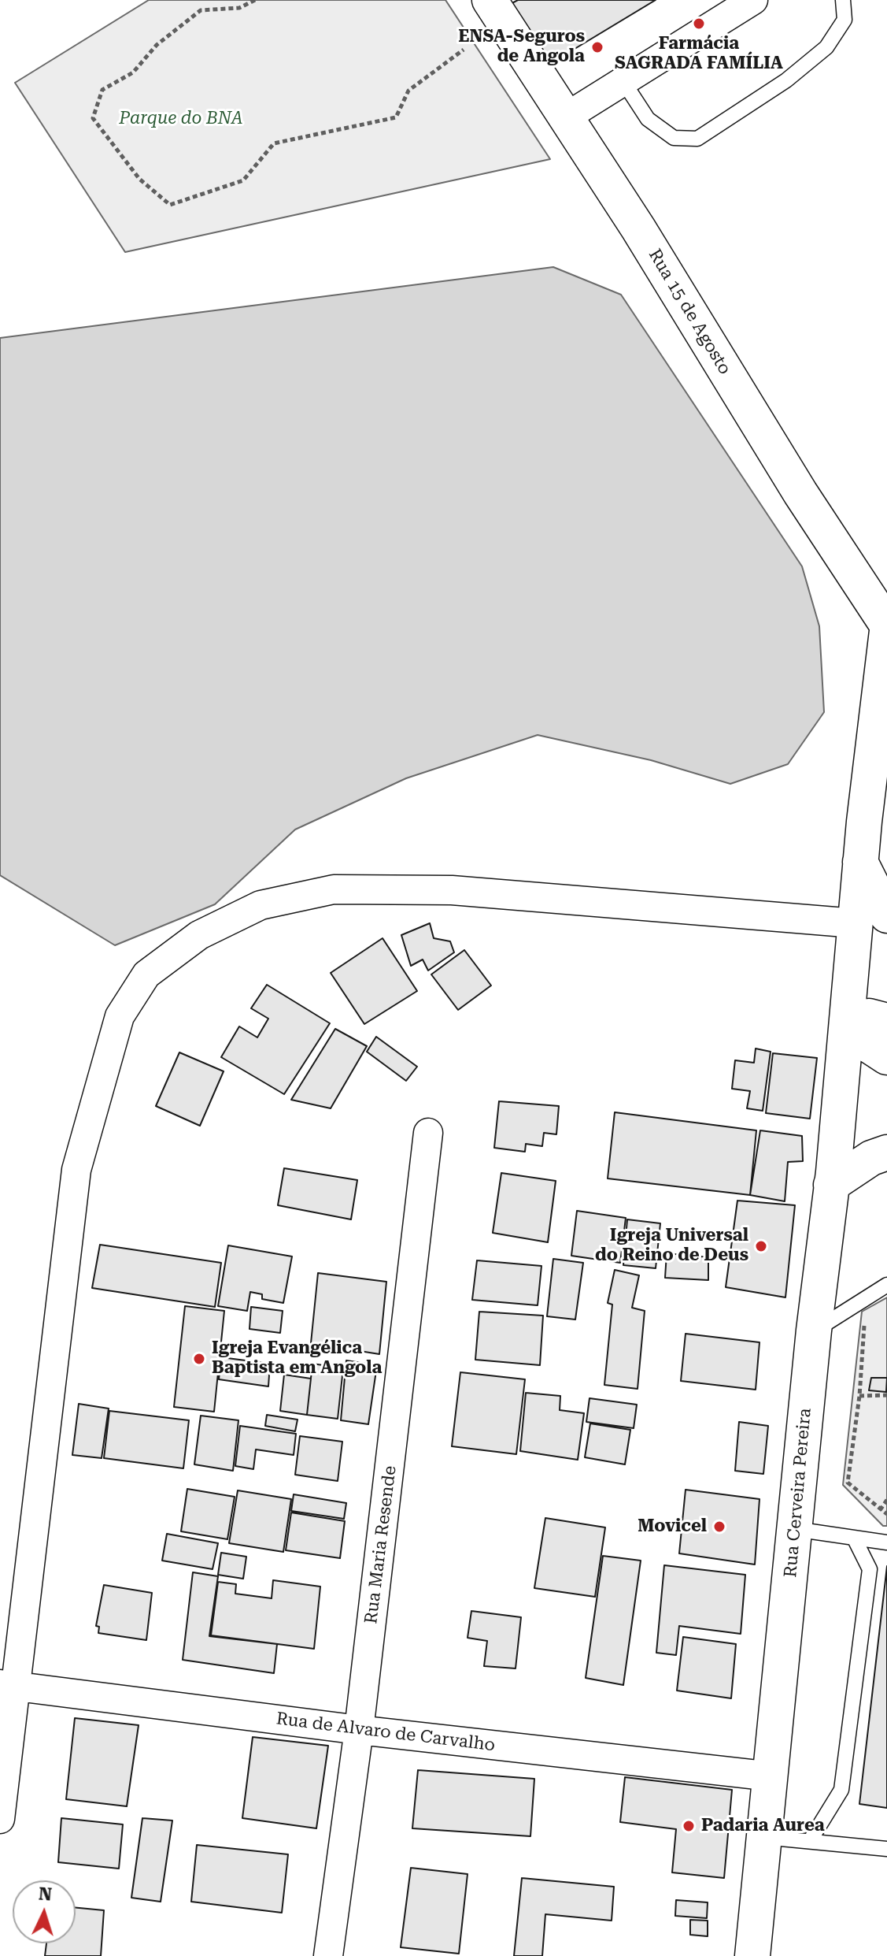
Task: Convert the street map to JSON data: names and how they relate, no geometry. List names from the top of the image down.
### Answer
{
  "streets": {
    "main road": ["Rua 15 de Agosto", "Rua Cerveira Pereira"],
    "street": ["Rua Maria Resende", "Rua de Alvaro de Carvalho"]
  },
  "crossings": [
    ["Rua Cerveira Pereira", "Rua de Alvaro de Carvalho"],
    ["Rua Maria Resende", "Rua de Alvaro de Carvalho"]
  ],
  "parks": ["Parque do BNA"],
  "places": [
    "Farmácia SAGRADA FAMÍLIA",
    "ENSA-Seguros de Angola",
    "Igreja Universal do Reino de Deus",
    "Igreja Evangélica Baptista em Angola",
    "Movicel",
    "Padaria Aurea"
  ],
  "north": "top"
}
